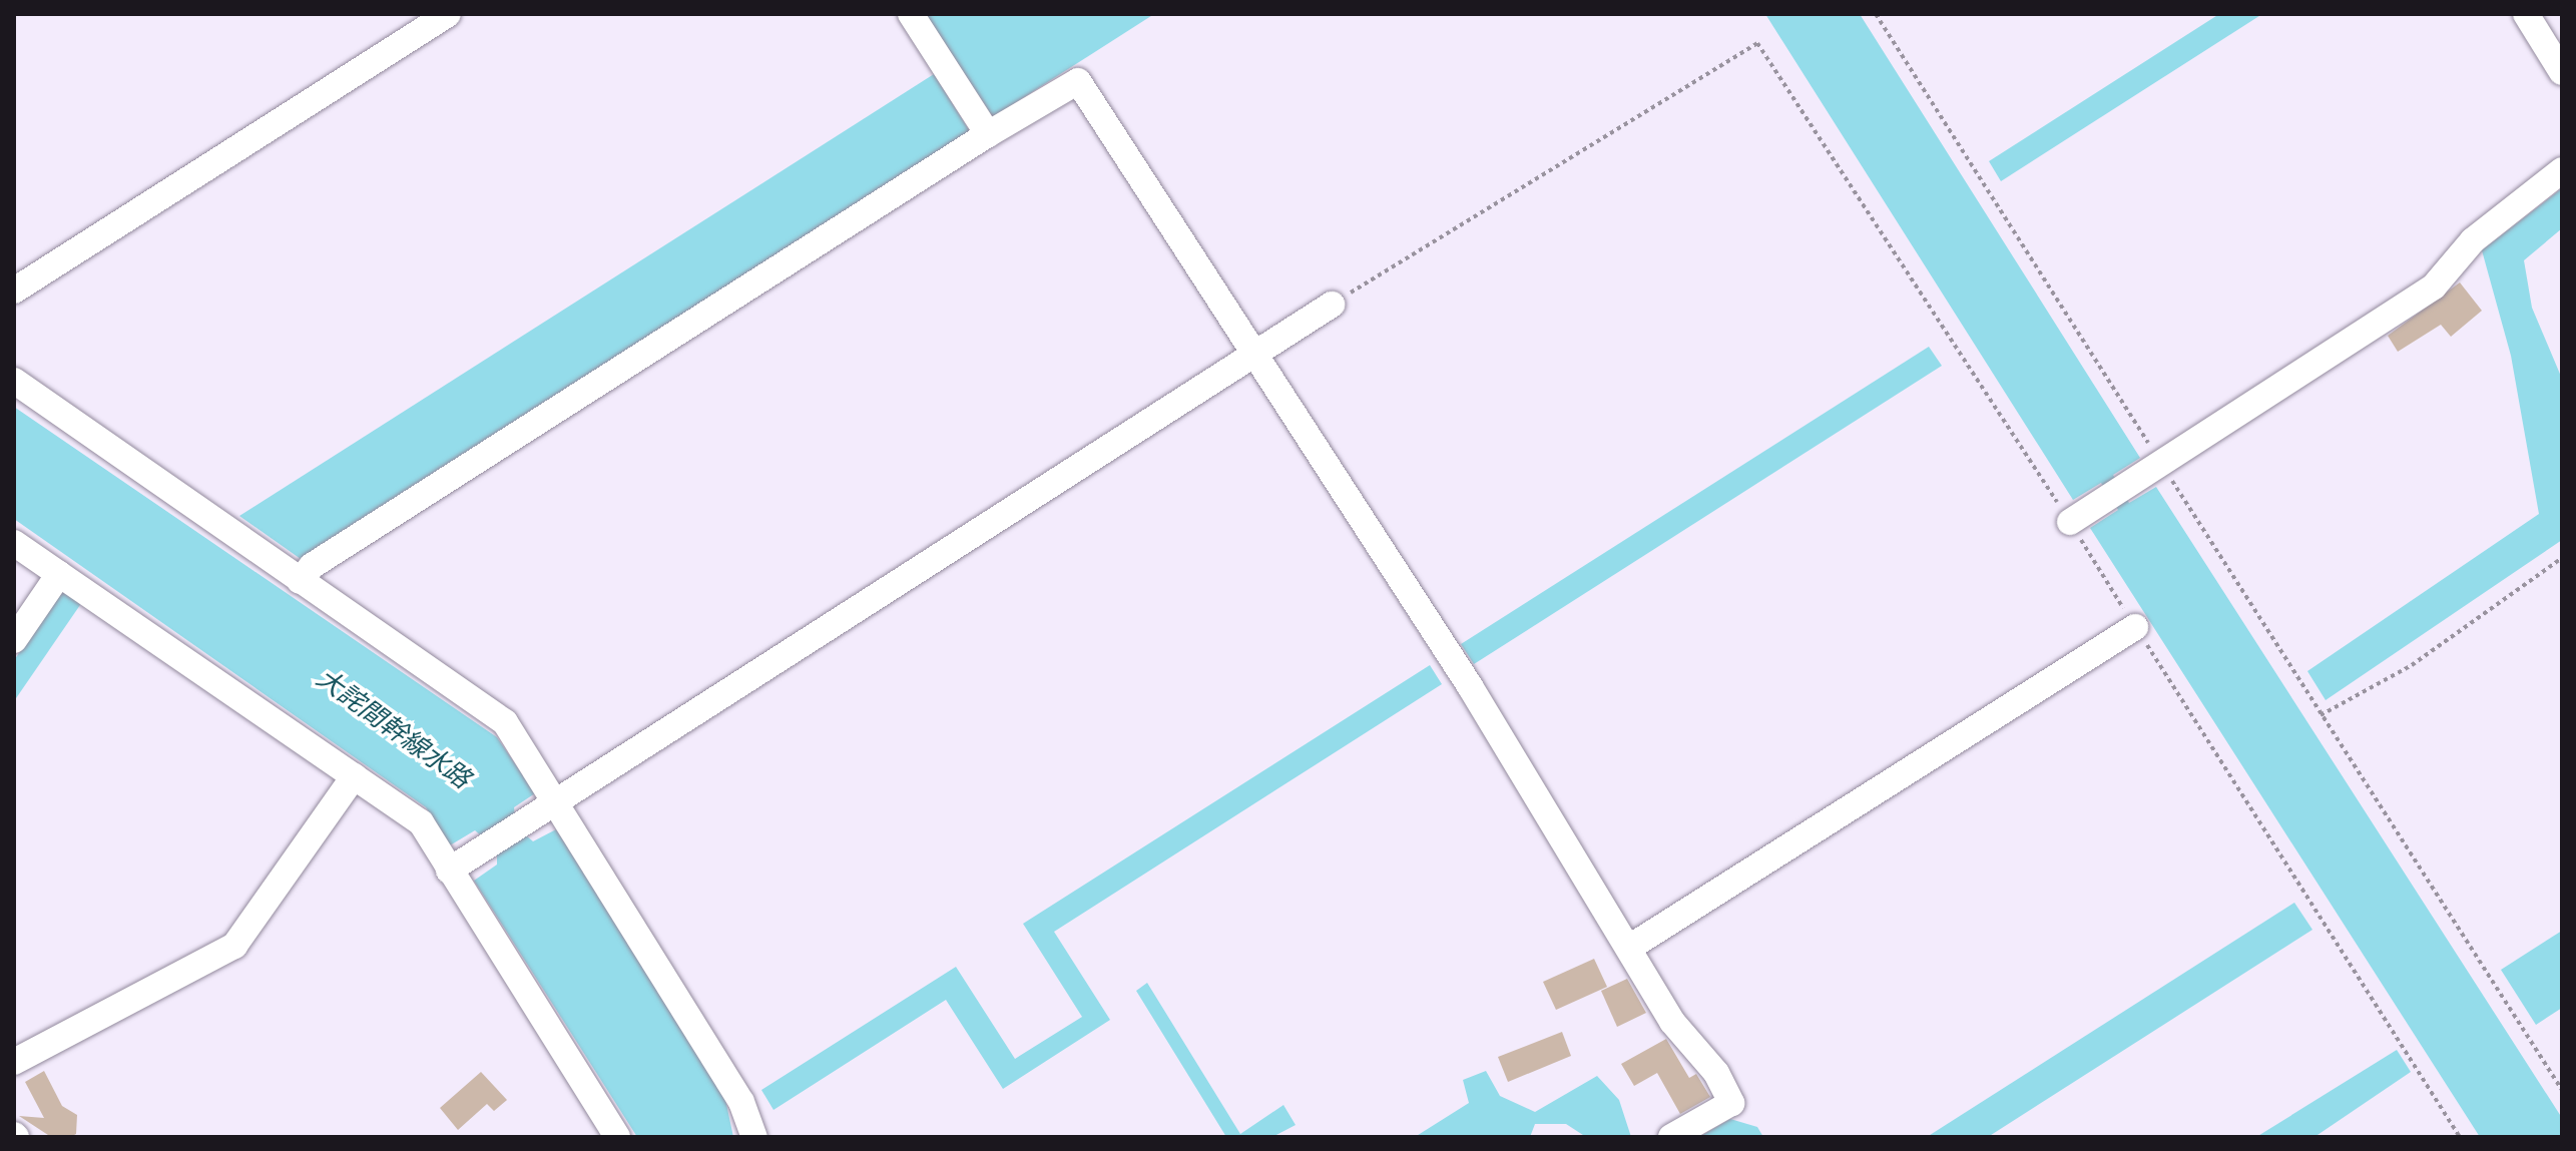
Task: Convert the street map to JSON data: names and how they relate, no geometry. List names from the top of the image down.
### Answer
{
  "water": ["大詫間幹線水路"]
}
